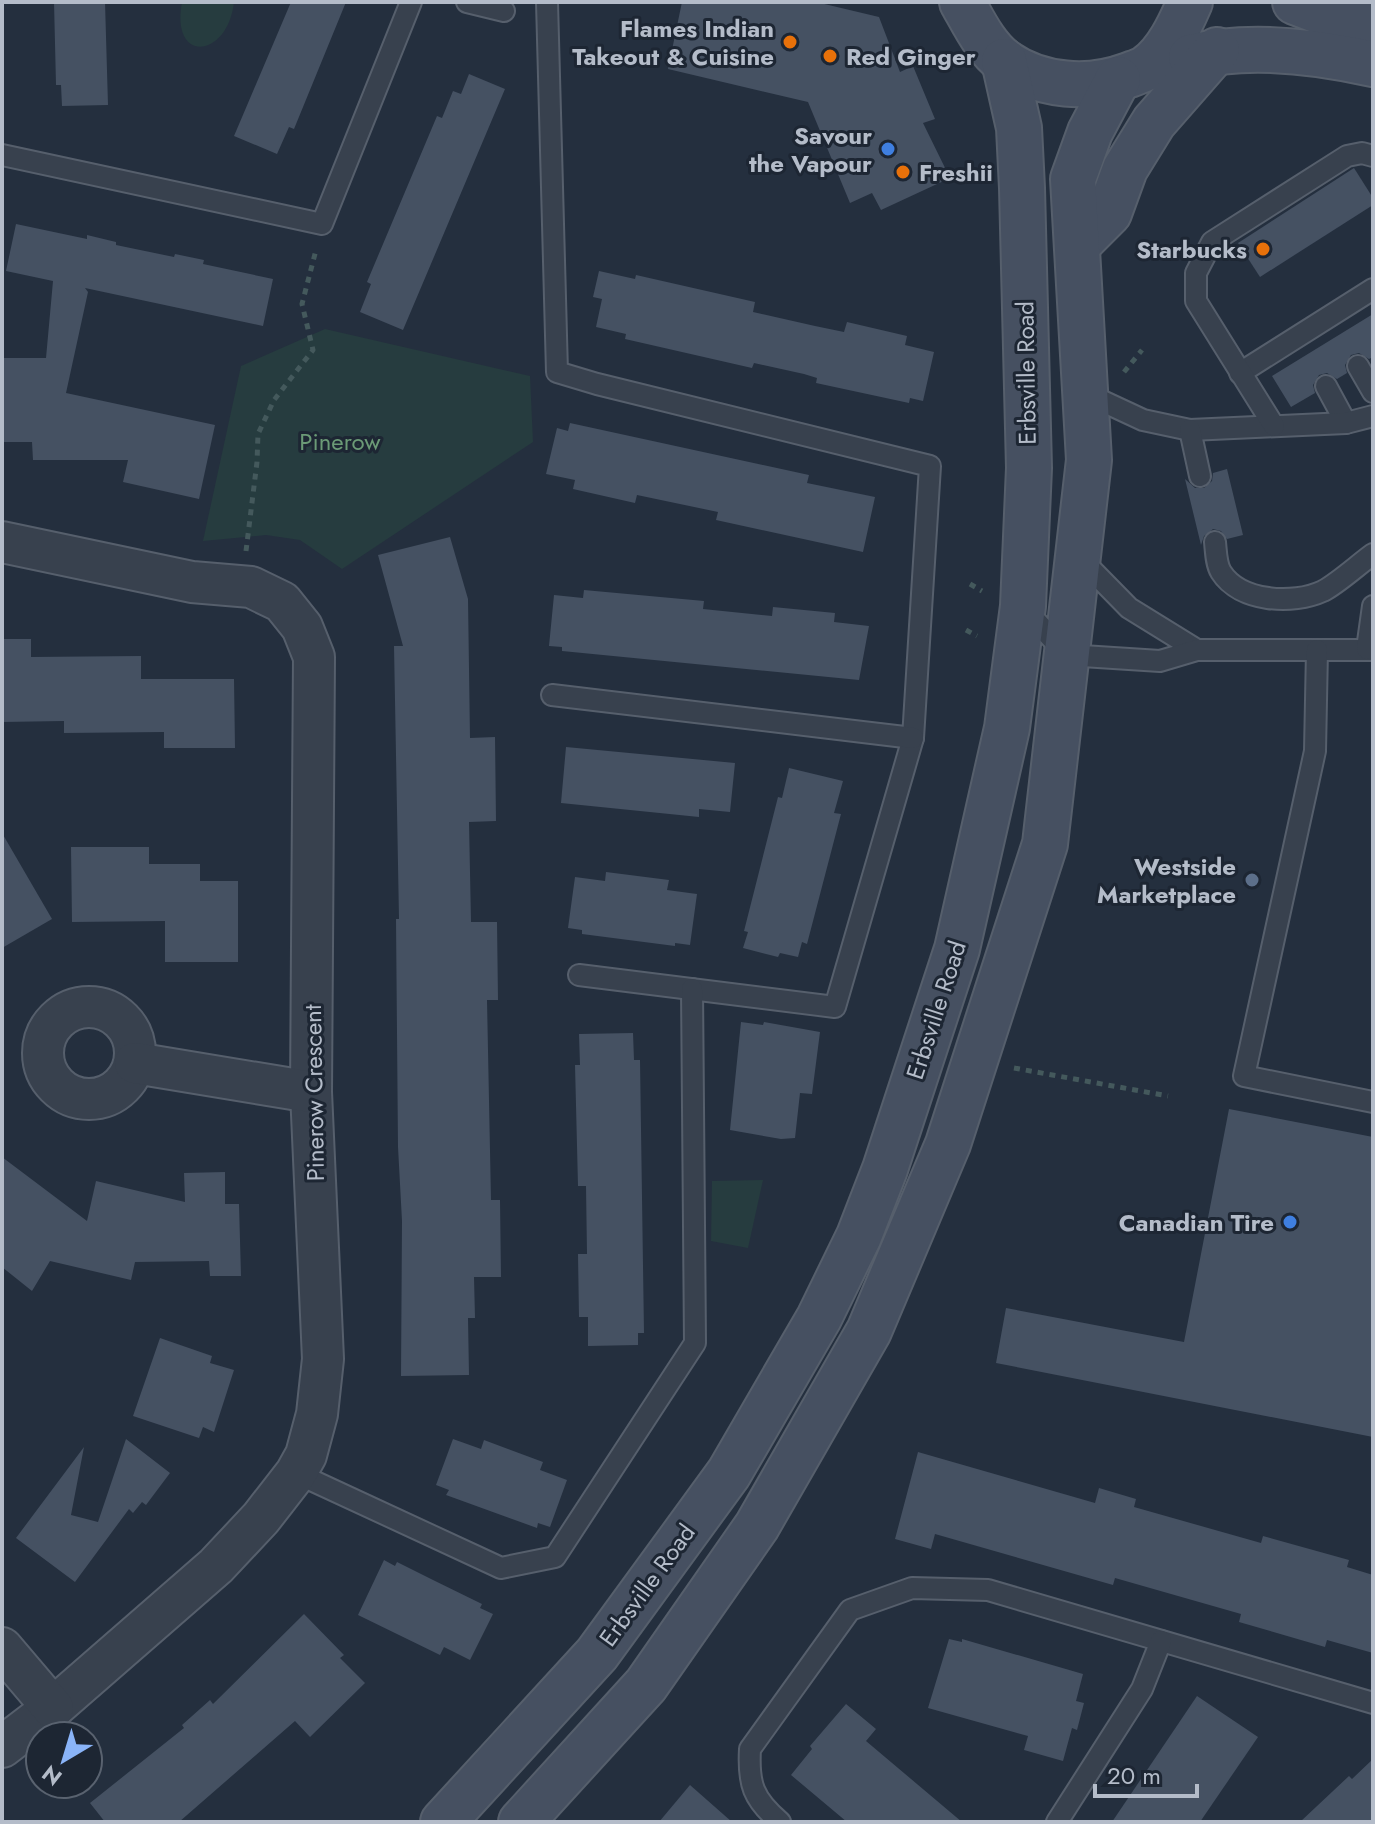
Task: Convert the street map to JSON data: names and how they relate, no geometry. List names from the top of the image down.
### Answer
{
  "streets": {
    "main road": ["Erbsville Road"],
    "street": ["Pinerow Crescent"]
  },
  "parks": ["Pinerow"],
  "places": [
    "Flames Indian Takeout & Cuisine",
    "Red Ginger",
    "Savour the Vapour",
    "Freshii",
    "Starbucks",
    "Westside Marketplace",
    "Canadian Tire"
  ],
  "scale_bar": "20 m",
  "north": "bottom left"
}
